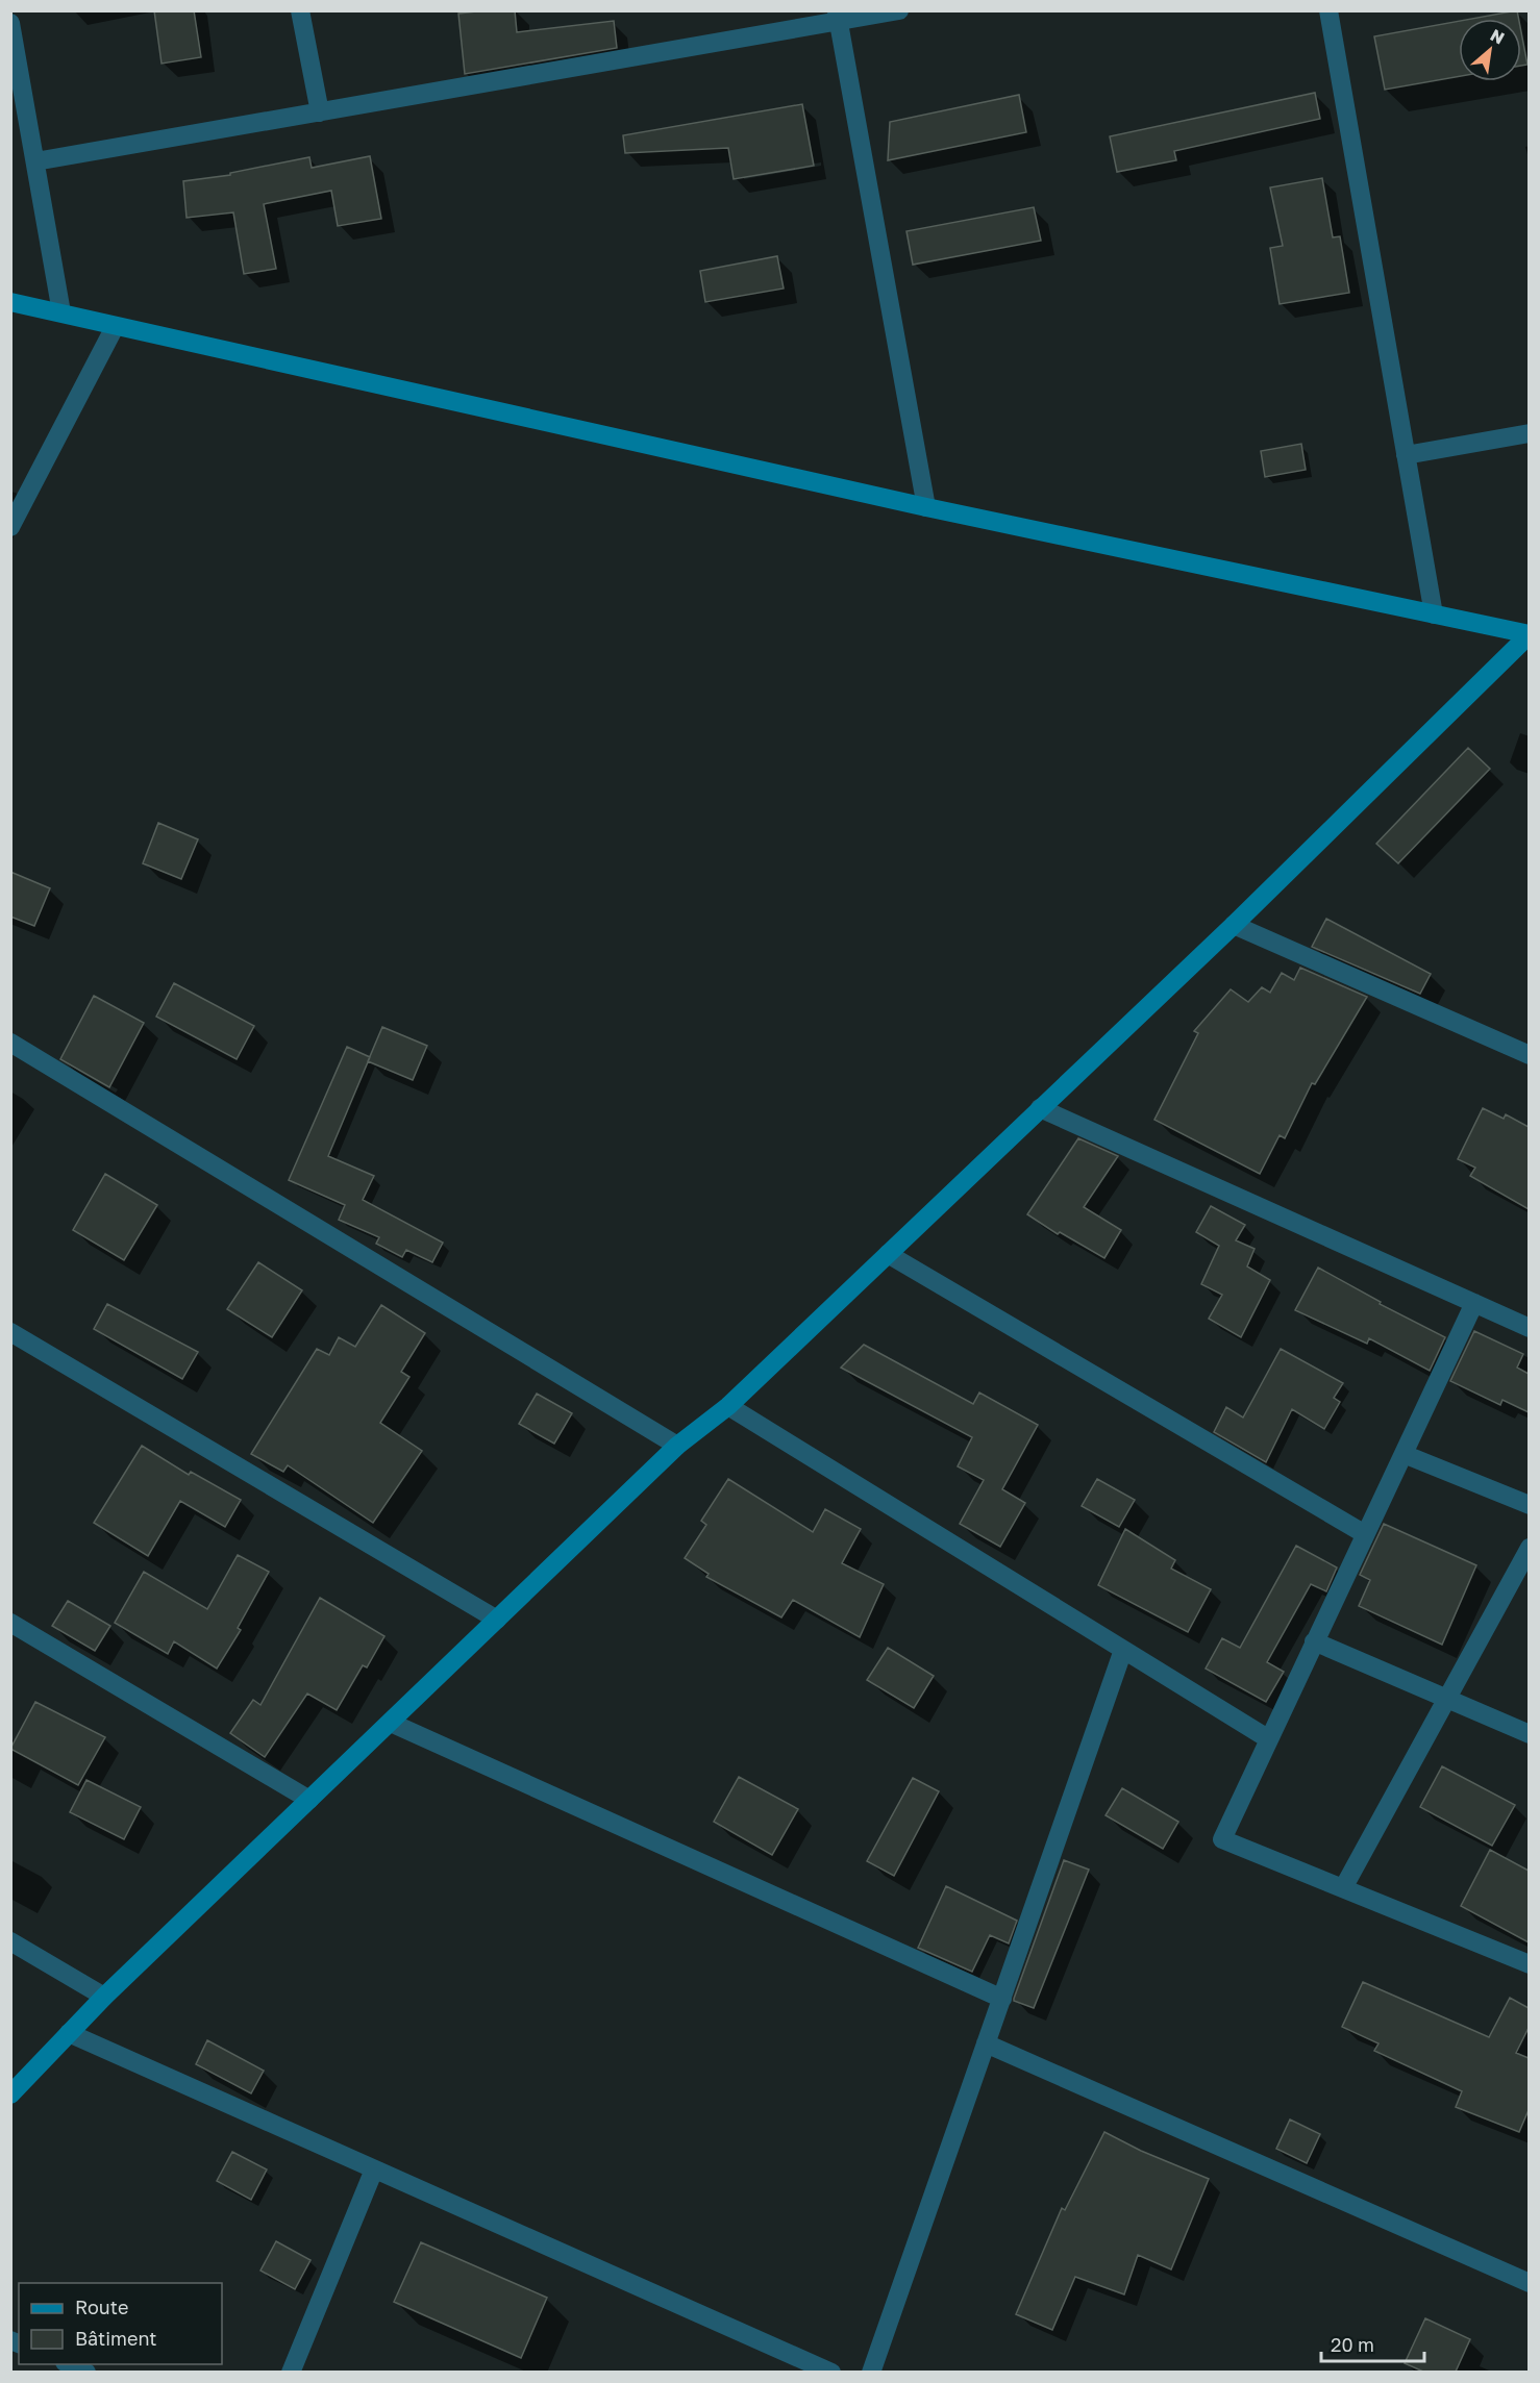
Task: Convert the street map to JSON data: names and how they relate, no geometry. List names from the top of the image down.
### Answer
{
  "legend": ["Route", "Bâtiment"],
  "scale_bar": "20 m",
  "north": "top right"
}
